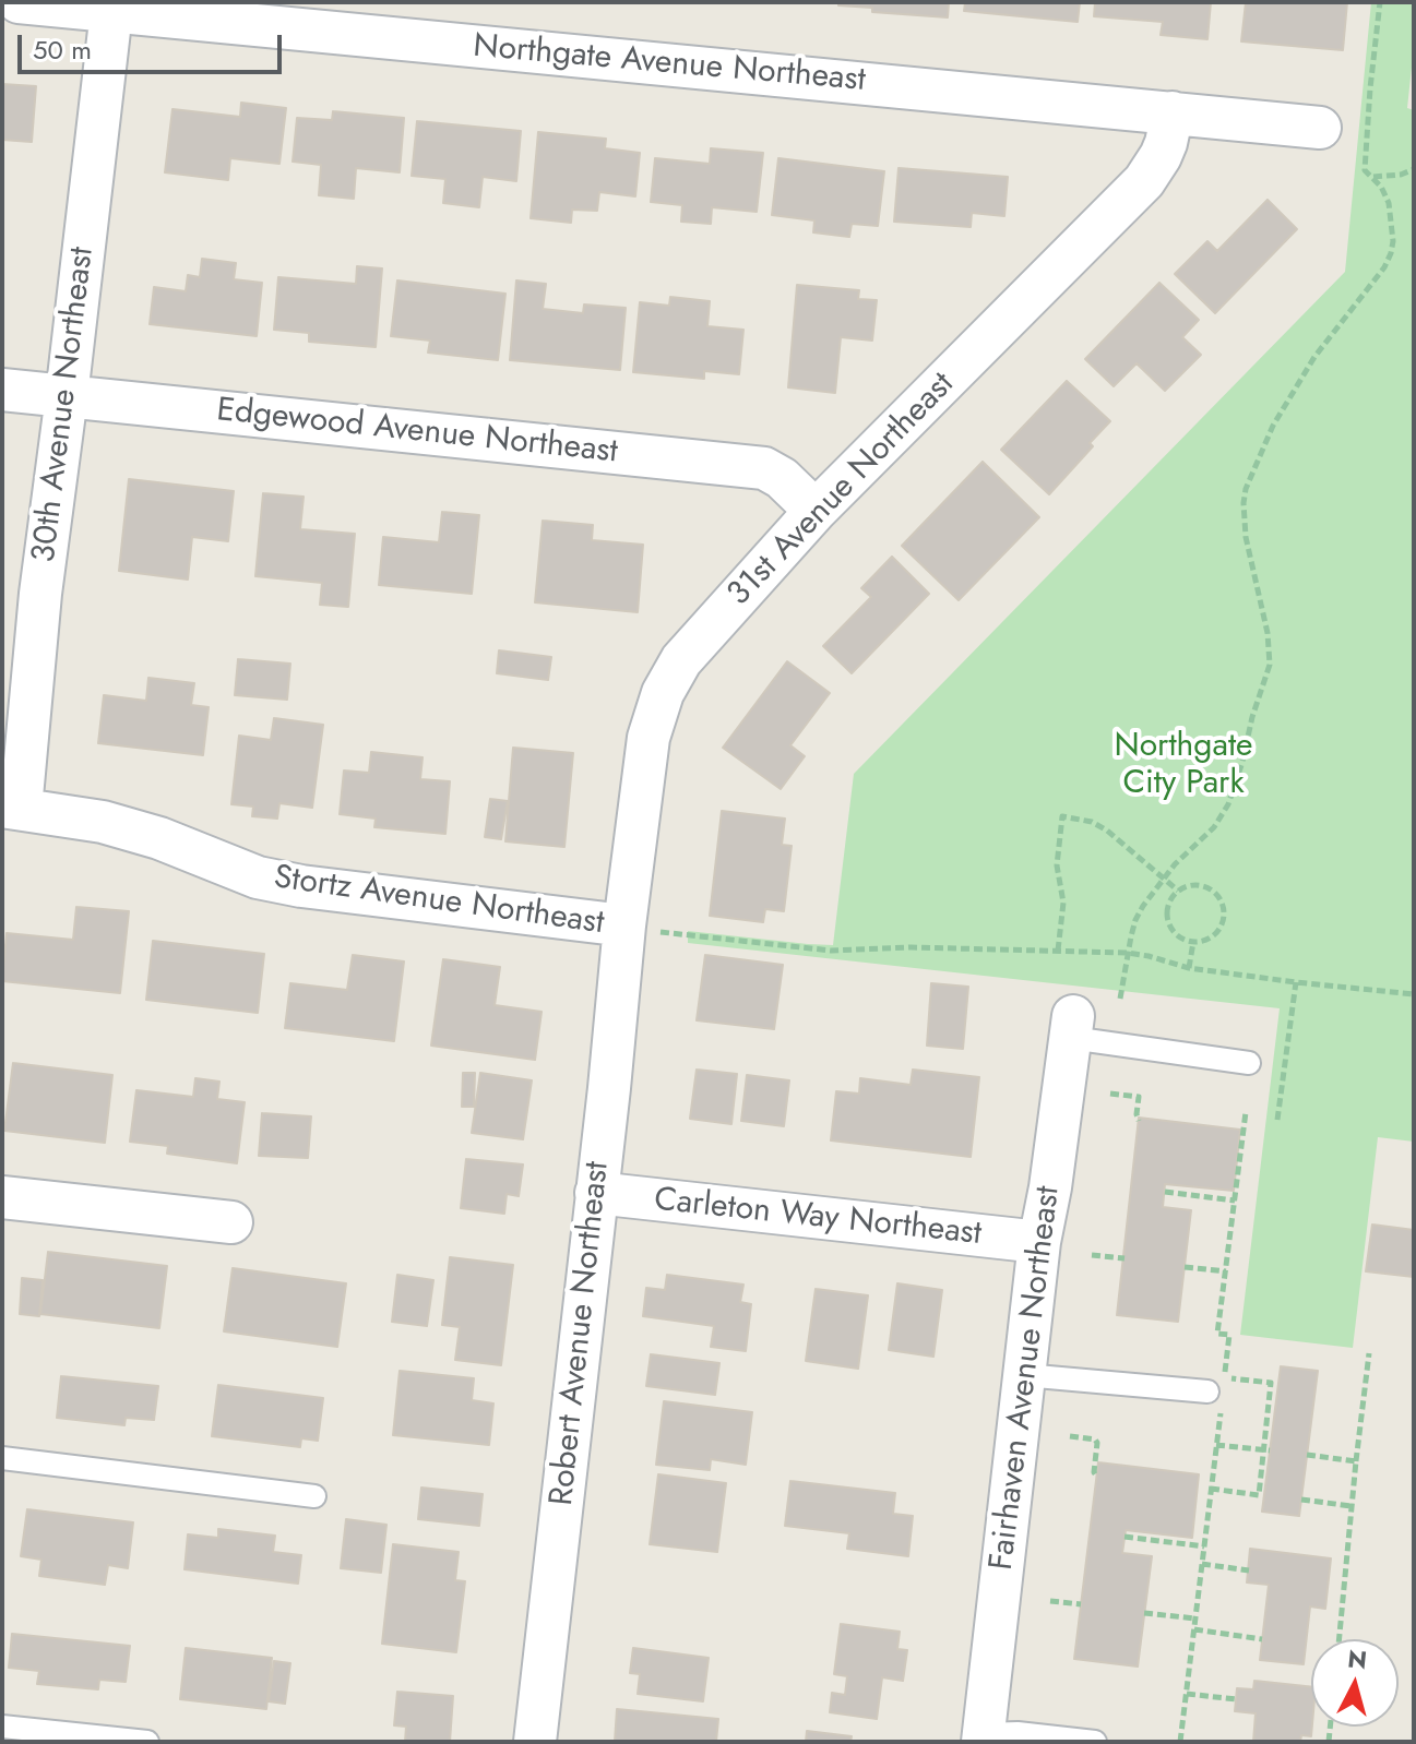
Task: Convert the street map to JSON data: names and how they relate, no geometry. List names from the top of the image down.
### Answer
{
  "streets": {
    "street": [
      "Northgate Avenue Northeast",
      "30th Avenue Northeast",
      "Edgewood Avenue Northeast",
      "31st Avenue Northeast",
      "Stortz Avenue Northeast",
      "Carleton Way Northeast",
      "Robert Avenue Northeast",
      "Fairhaven Avenue Northeast"
    ]
  },
  "crossings": [
    ["Northgate Avenue Northeast", "30th Avenue Northeast"],
    ["Northgate Avenue Northeast", "31st Avenue Northeast"],
    ["30th Avenue Northeast", "Edgewood Avenue Northeast"],
    ["30th Avenue Northeast", "Stortz Avenue Northeast"],
    ["Edgewood Avenue Northeast", "31st Avenue Northeast"],
    ["31st Avenue Northeast", "Stortz Avenue Northeast"],
    ["31st Avenue Northeast", "Robert Avenue Northeast"],
    ["Stortz Avenue Northeast", "Robert Avenue Northeast"],
    ["Carleton Way Northeast", "Robert Avenue Northeast"],
    ["Carleton Way Northeast", "Fairhaven Avenue Northeast"]
  ],
  "parks": ["Northgate City Park"],
  "scale_bar": "50 m",
  "north": "top"
}
